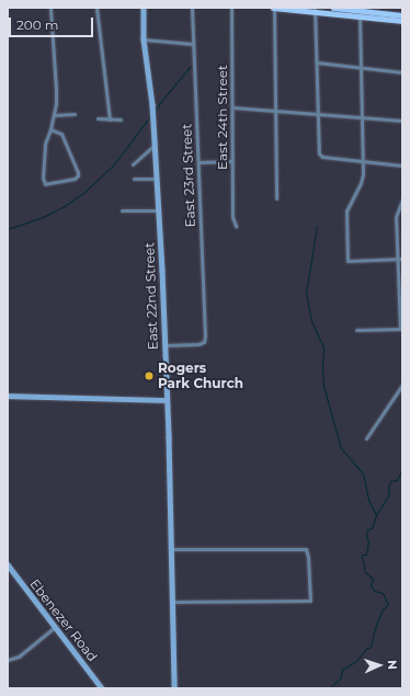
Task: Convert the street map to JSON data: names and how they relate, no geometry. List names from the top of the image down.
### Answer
{
  "streets": {
    "street": [
      "East 24th Street",
      "East 23rd Street",
      "East 22nd Street",
      "Ebenezer Road"
    ]
  },
  "crossings": [
    ["East 23rd Street", "East 22nd Street"]
  ],
  "places": ["Rogers Park Church"],
  "scale_bar": "200 m",
  "north": "right"
}
